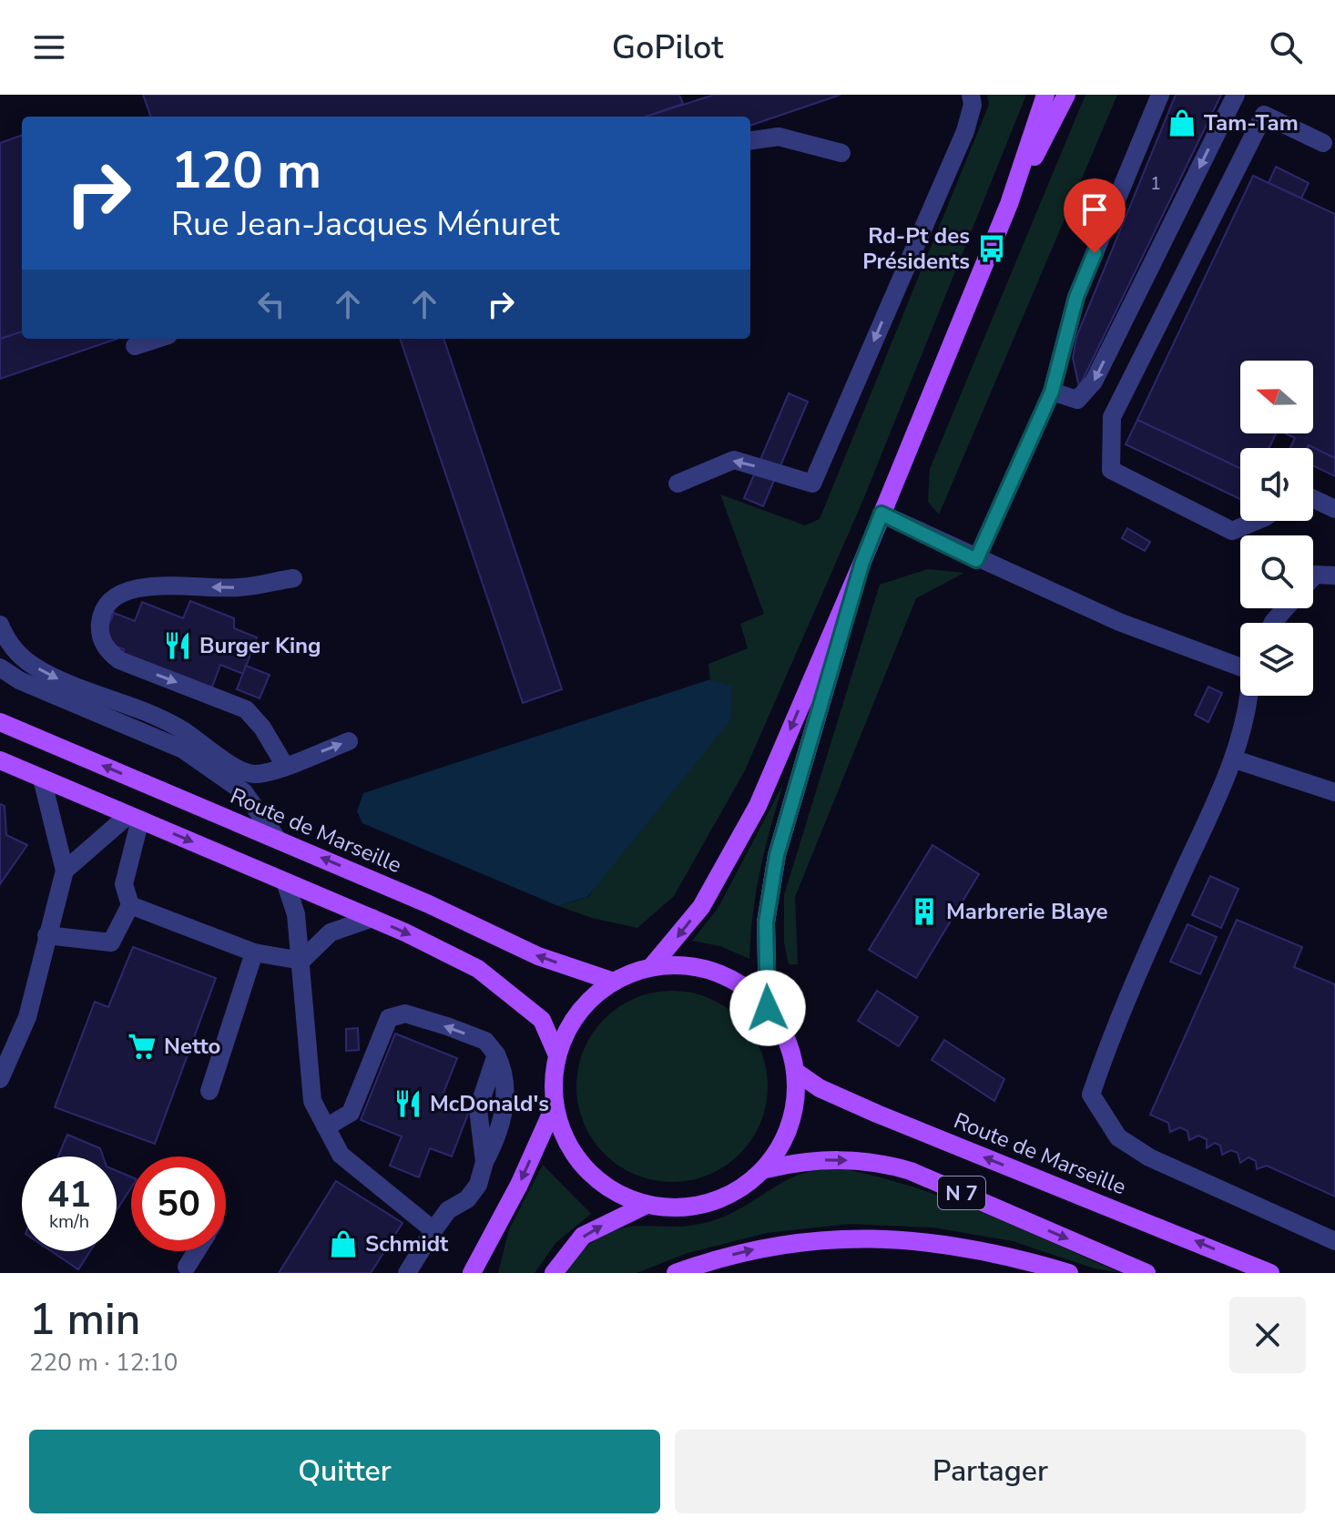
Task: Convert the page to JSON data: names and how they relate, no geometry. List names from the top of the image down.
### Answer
{
  "streets": {
    "main road": ["Route de Marseille", "N 7"]
  },
  "crossings": [
    ["Route de Marseille", "N 7"]
  ],
  "places": {
    "shop": ["Tam-Tam", "Schmidt"],
    "bus stop": ["Rd-Pt des Présidents"],
    "restaurant": ["Burger King", "McDonald's"],
    "building": ["Marbrerie Blaye"],
    "supermarket": ["Netto"]
  },
  "house_numbers": ["1"],
  "north": "left",
  "page": {
    "header": "GoPilot",
    "turn": ["120 m", "Rue Jean-Jacques Ménuret"],
    "speed": "41 km/h",
    "limit": "50",
    "heading": ["1 min", "220 m · 12:10"],
    "buttons": ["Quitter", "Partager"]
  }
}
